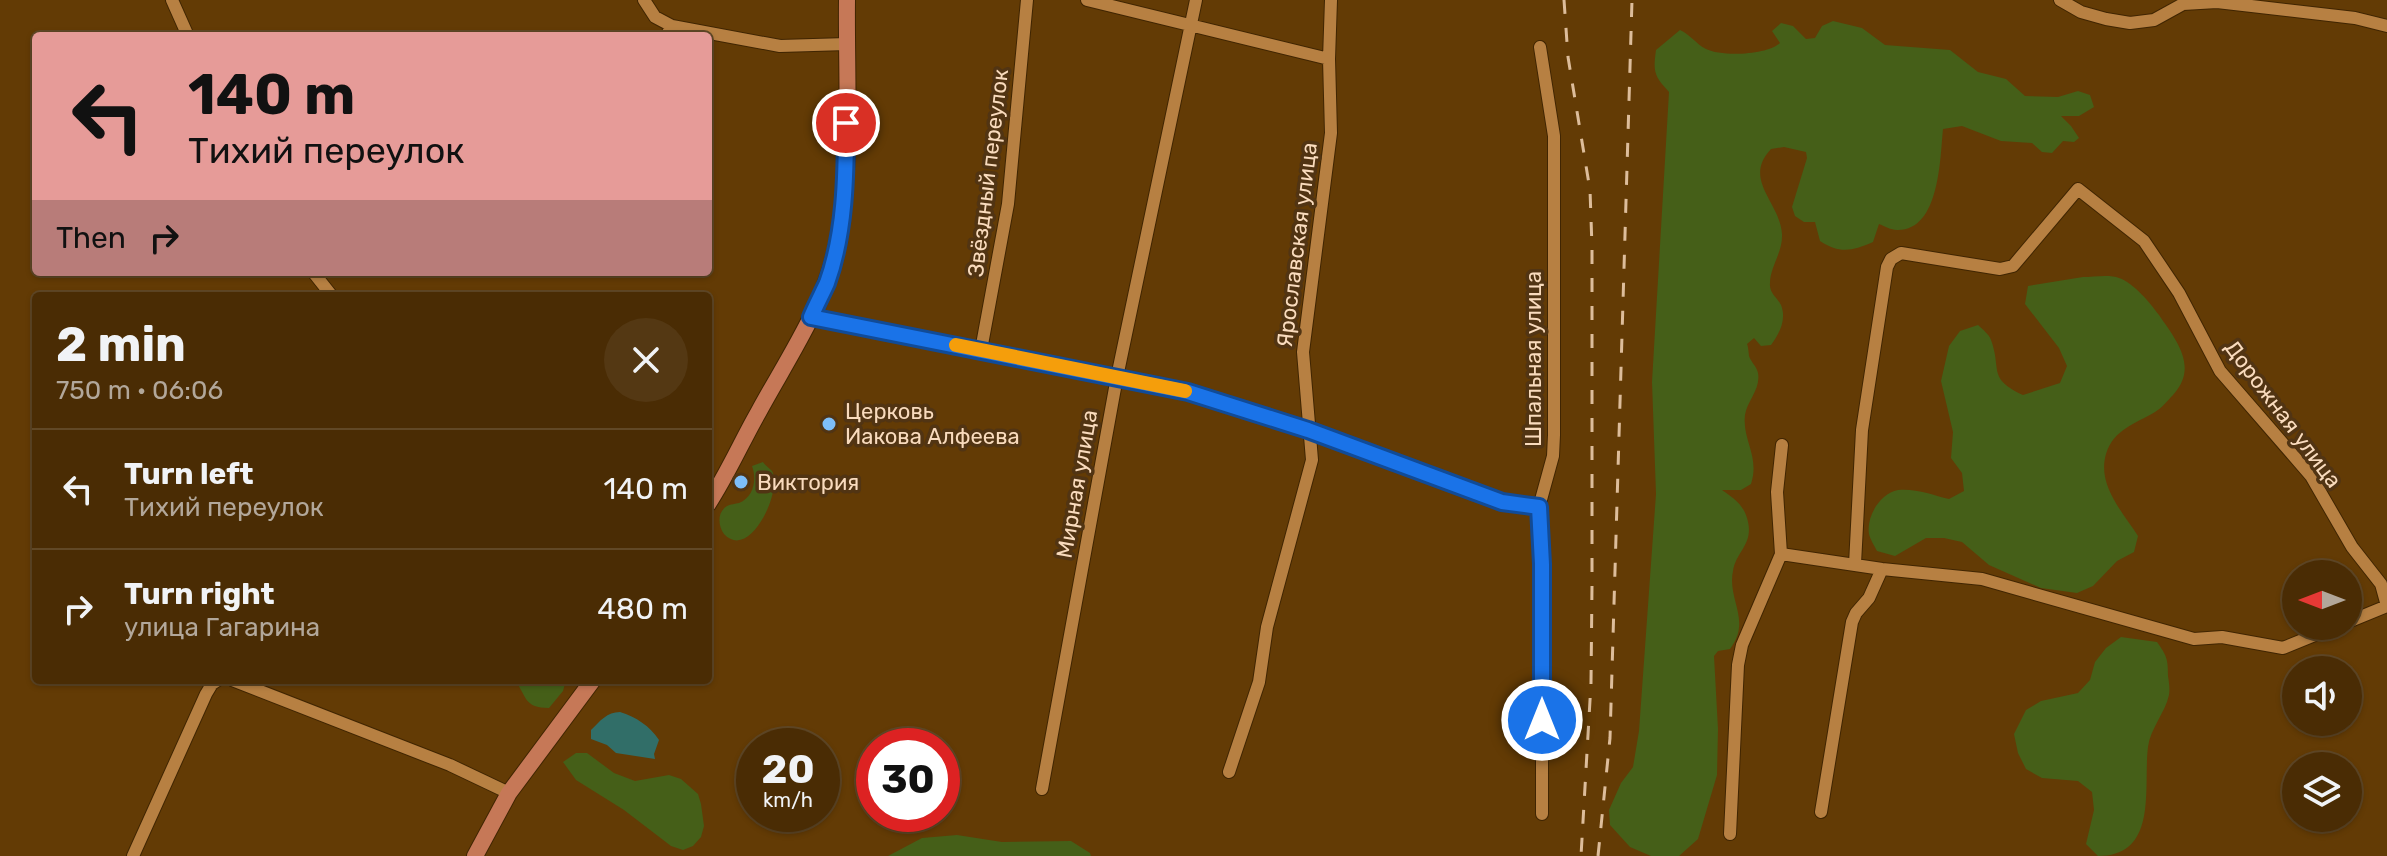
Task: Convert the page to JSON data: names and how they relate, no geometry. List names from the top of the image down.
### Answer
{
  "streets": {
    "street": [
      "Звёздный переулок",
      "Ярославская улица",
      "Шпальная улица",
      "Дорожная улица",
      "Мирная улица"
    ]
  },
  "places": ["Церковь Иакова Алфеева", "Виктория"],
  "north": "left",
  "page": {
    "turn": ["140 m", "Тихий переулок"],
    "then": "Then",
    "heading": ["2 min", "750 m · 06:06"],
    "list": [
      {
        "name": "Turn left",
        "note": "Тихий переулок",
        "value": "140 m"
      },
      {
        "name": "Turn right",
        "note": "улица Гагарина",
        "value": "480 m"
      }
    ],
    "speed": "20 km/h",
    "limit": "30"
  }
}
